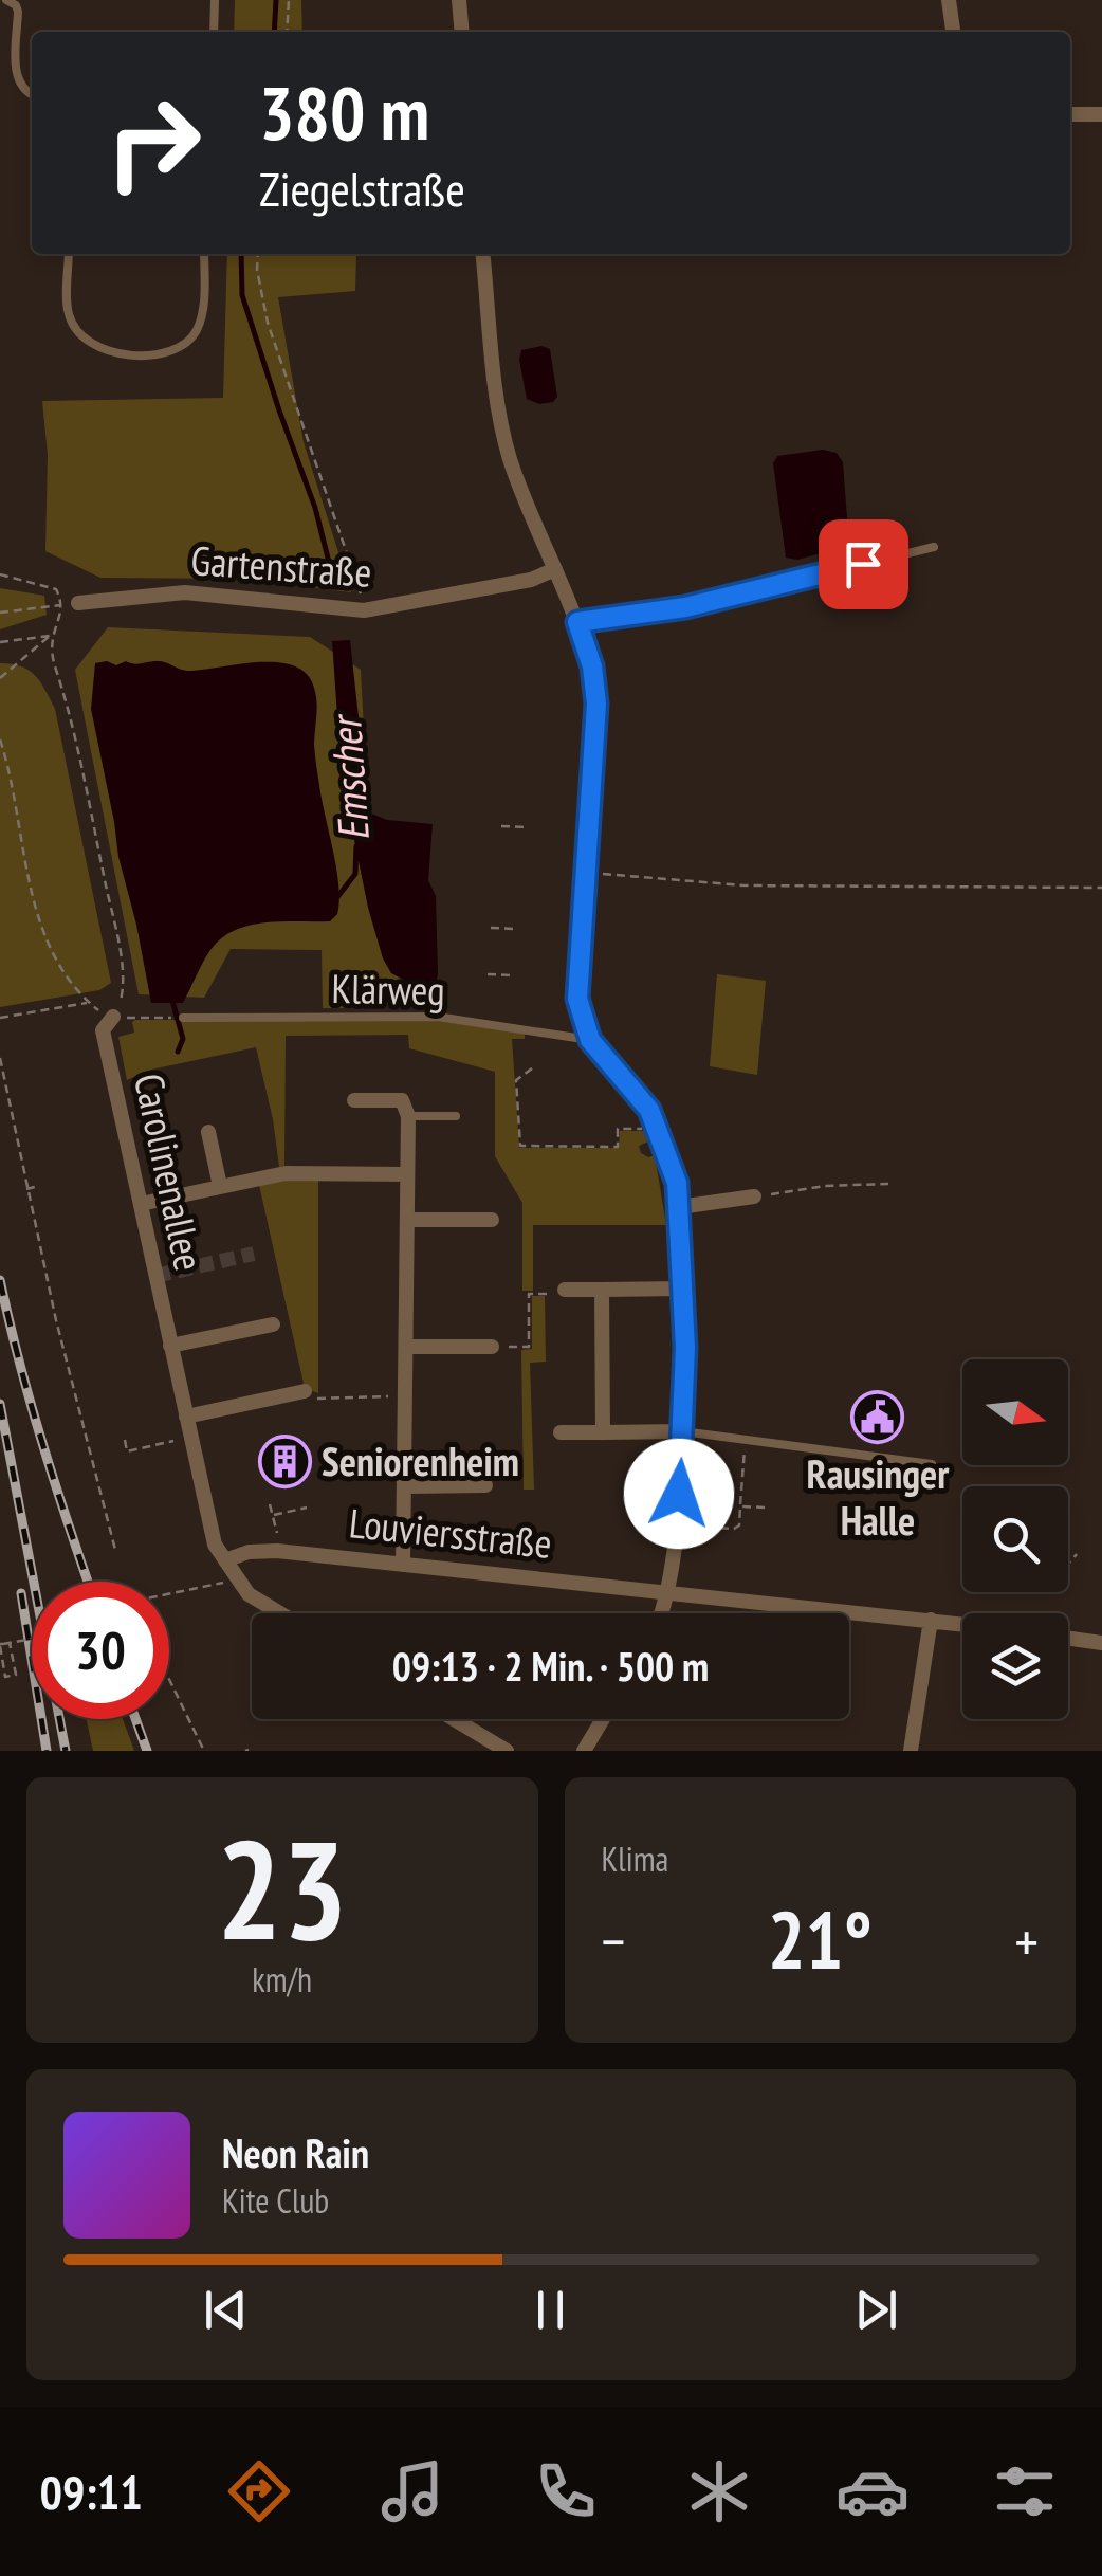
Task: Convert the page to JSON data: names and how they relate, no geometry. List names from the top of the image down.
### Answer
{
  "streets": {
    "street": ["Gartenstraße", "Carolinenallee", "Louviersstraße"],
    "lane": ["Klärweg"]
  },
  "crossings": [
    ["Carolinenallee", "Louviersstraße"]
  ],
  "water": ["Emscher"],
  "places": {
    "public building": ["Rausinger Halle"],
    "building": ["Seniorenheim"]
  },
  "north": "right",
  "page": {
    "turn": ["380 m", "Ziegelstraße"],
    "limit": "30",
    "trip": "09:13 · 2 Min. · 500 m",
    "tile": [
      ["23", "km/h"],
      "Klima"
    ],
    "heat": ["−", "21°", "+"],
    "song": ["Neon Rain", "Kite Club"],
    "tabs": "09:11"
  }
}
